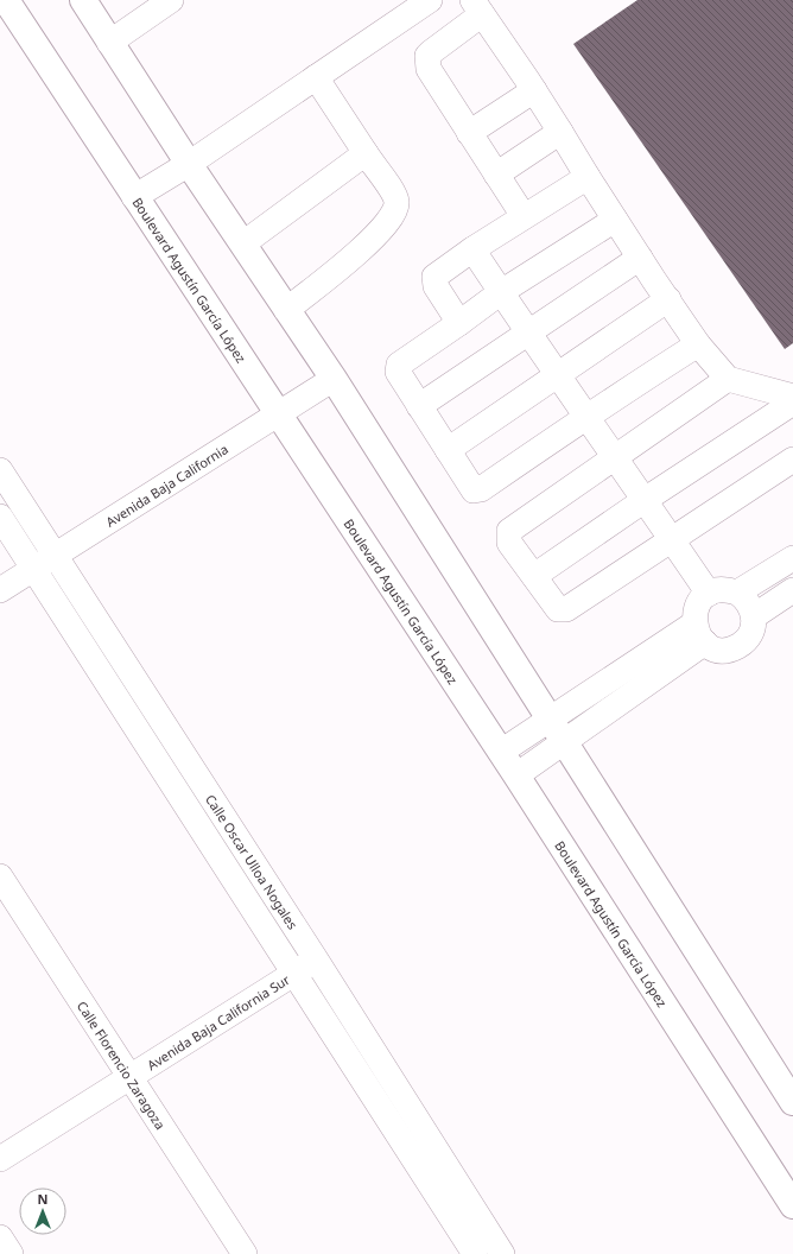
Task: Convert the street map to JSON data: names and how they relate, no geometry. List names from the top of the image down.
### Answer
{
  "streets": {
    "main road": ["Boulevard Agustín García López"],
    "street": [
      "Avenida Baja California",
      "Calle Oscar Ulloa Nogales",
      "Avenida Baja California Sur",
      "Calle Florencio Zaragoza"
    ]
  },
  "crossings": [
    ["Boulevard Agustín García López", "Avenida Baja California"],
    ["Avenida Baja California", "Calle Oscar Ulloa Nogales"],
    ["Calle Oscar Ulloa Nogales", "Avenida Baja California Sur"],
    ["Avenida Baja California Sur", "Calle Florencio Zaragoza"]
  ],
  "north": "top"
}
